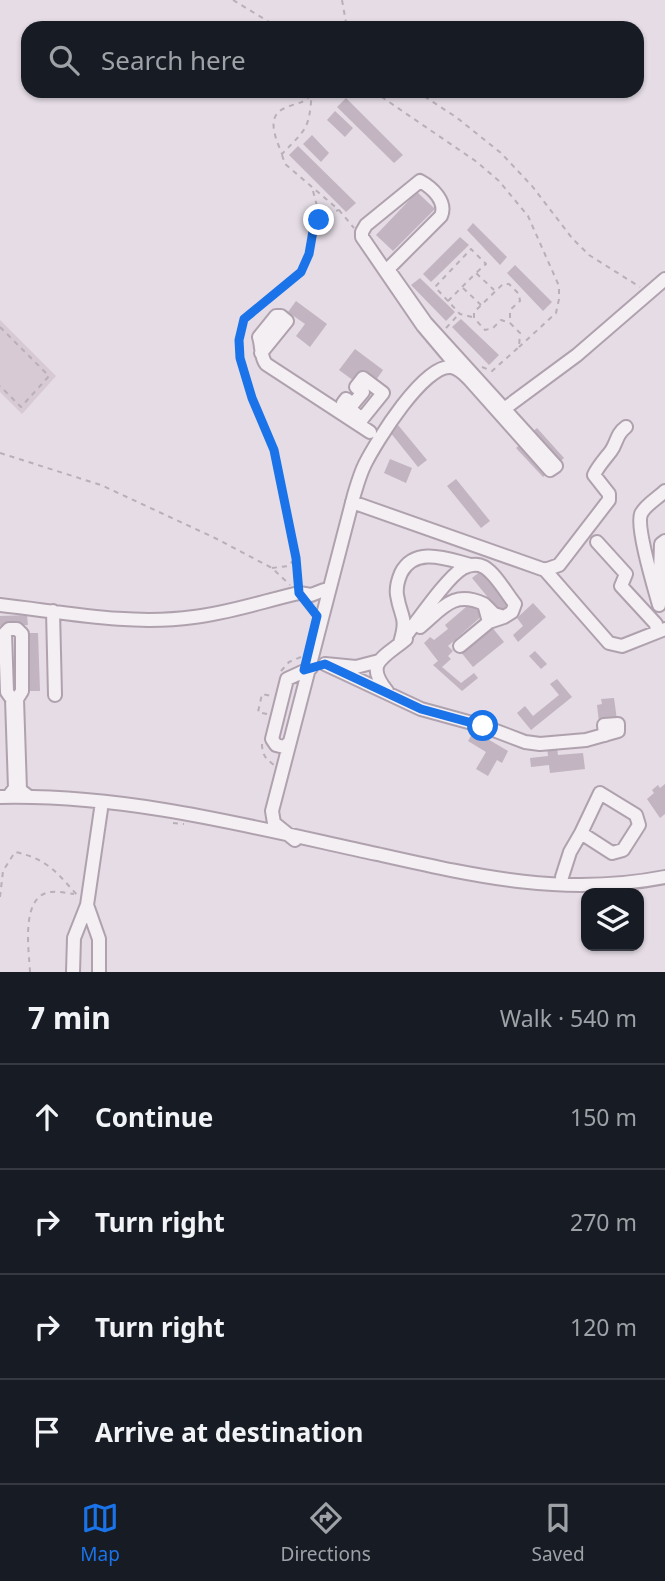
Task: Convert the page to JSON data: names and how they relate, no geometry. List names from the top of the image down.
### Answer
{
  "page": {
    "search": "Search here",
    "heading": ["7 min", "Walk · 540 m"],
    "list": [
      ["Continue", "150 m"],
      ["Turn right", "270 m"],
      ["Turn right", "120 m"],
      "Arrive at destination"
    ],
    "nav": ["Map", "Directions", "Saved"]
  }
}
